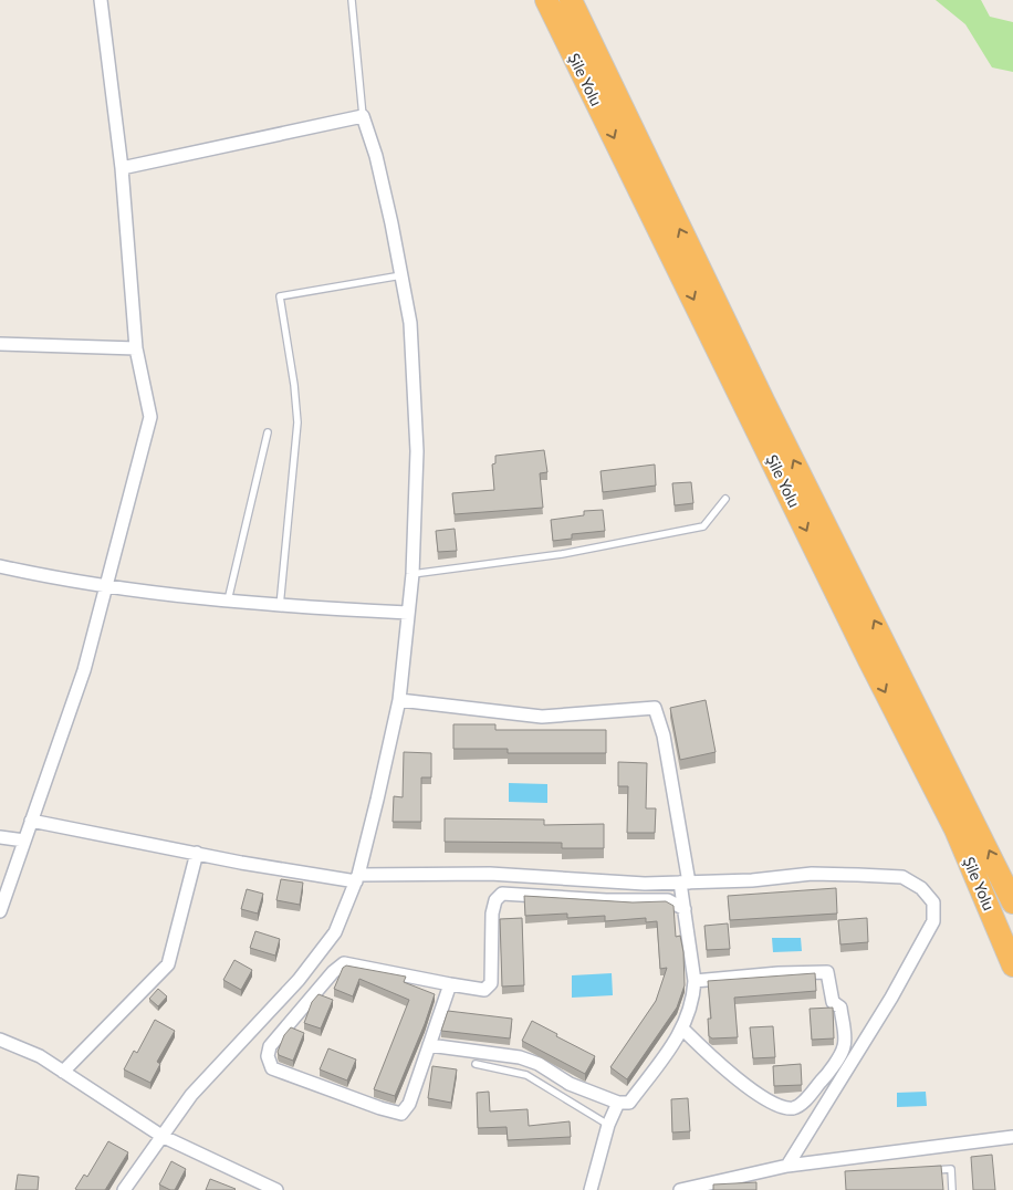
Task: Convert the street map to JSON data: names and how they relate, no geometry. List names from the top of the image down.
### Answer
{
  "streets": {
    "highway": ["Şile Yolu"]
  }
}
